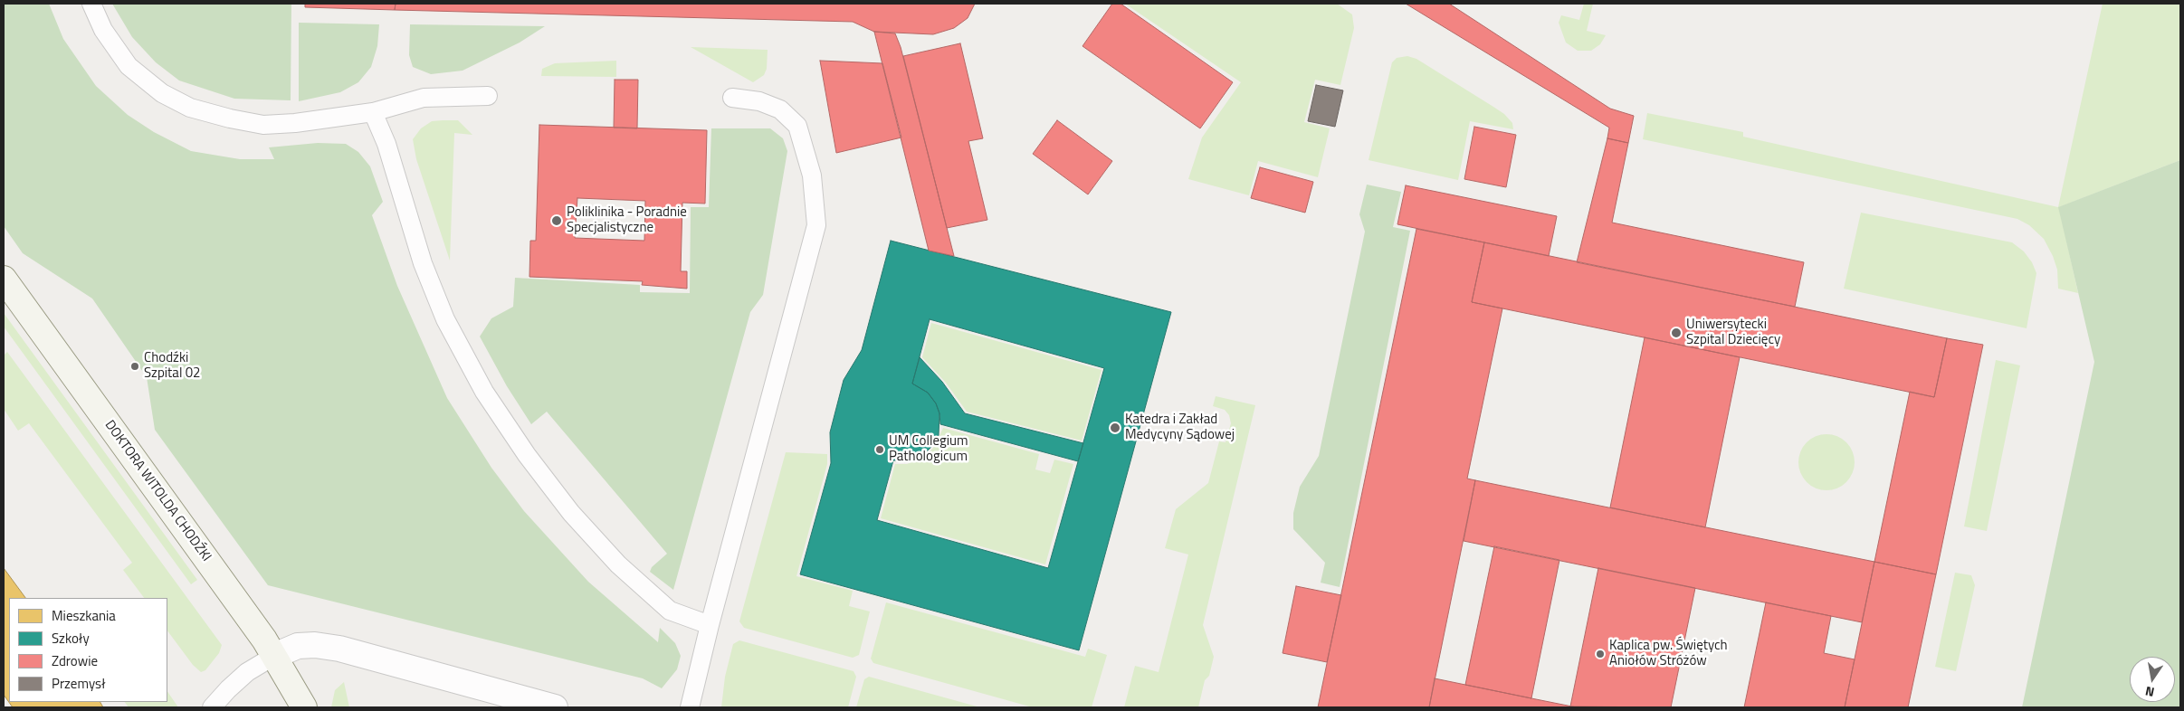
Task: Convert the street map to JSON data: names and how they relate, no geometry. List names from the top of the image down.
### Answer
{
  "streets": {
    "street": ["DOKTORA WITOLDA CHODŹKI"]
  },
  "places": [
    "Poliklinika - Poradnie Specjalistyczne",
    "Uniwersytecki Szpital Dziecięcy",
    "Chodźki Szpital 02",
    "Katedra i Zakład Medycyny Sądowej",
    "UM Collegium Pathologicum",
    "Kaplica pw. Świętych Aniołów Stróżów"
  ],
  "legend": [
    "Mieszkania",
    "Szkoły",
    "Zdrowie",
    "Przemysł"
  ],
  "north": "bottom"
}
